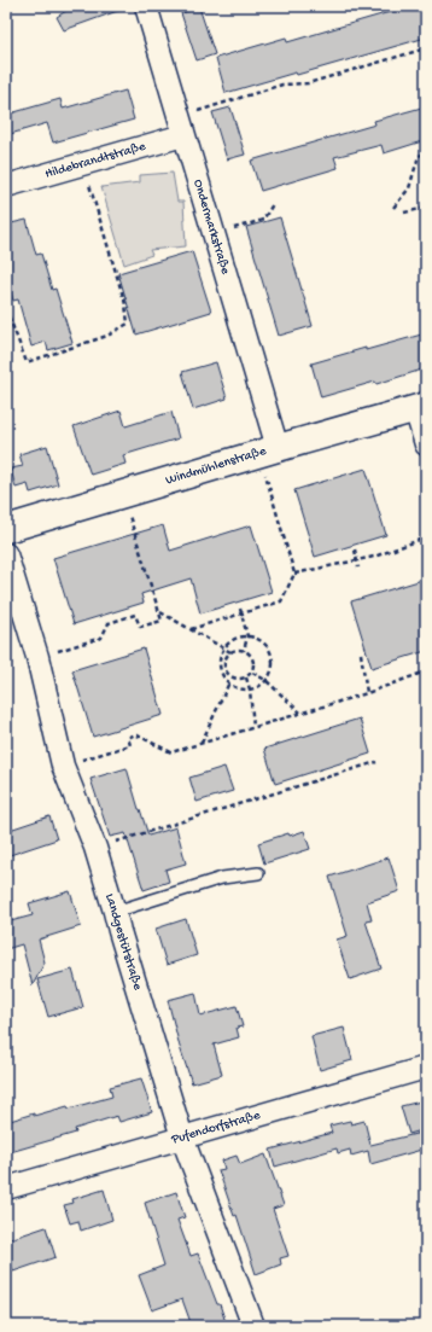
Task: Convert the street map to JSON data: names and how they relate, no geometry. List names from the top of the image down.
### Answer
{
  "streets": {
    "street": [
      "Hildebrandtstraße",
      "Ondermarkstraße",
      "Windmühlenstraße",
      "Landgestütstraße",
      "Pufendorfstraße"
    ]
  },
  "crossings": [
    ["Hildebrandtstraße", "Ondermarkstraße"],
    ["Ondermarkstraße", "Windmühlenstraße"],
    ["Landgestütstraße", "Pufendorfstraße"]
  ]
}
